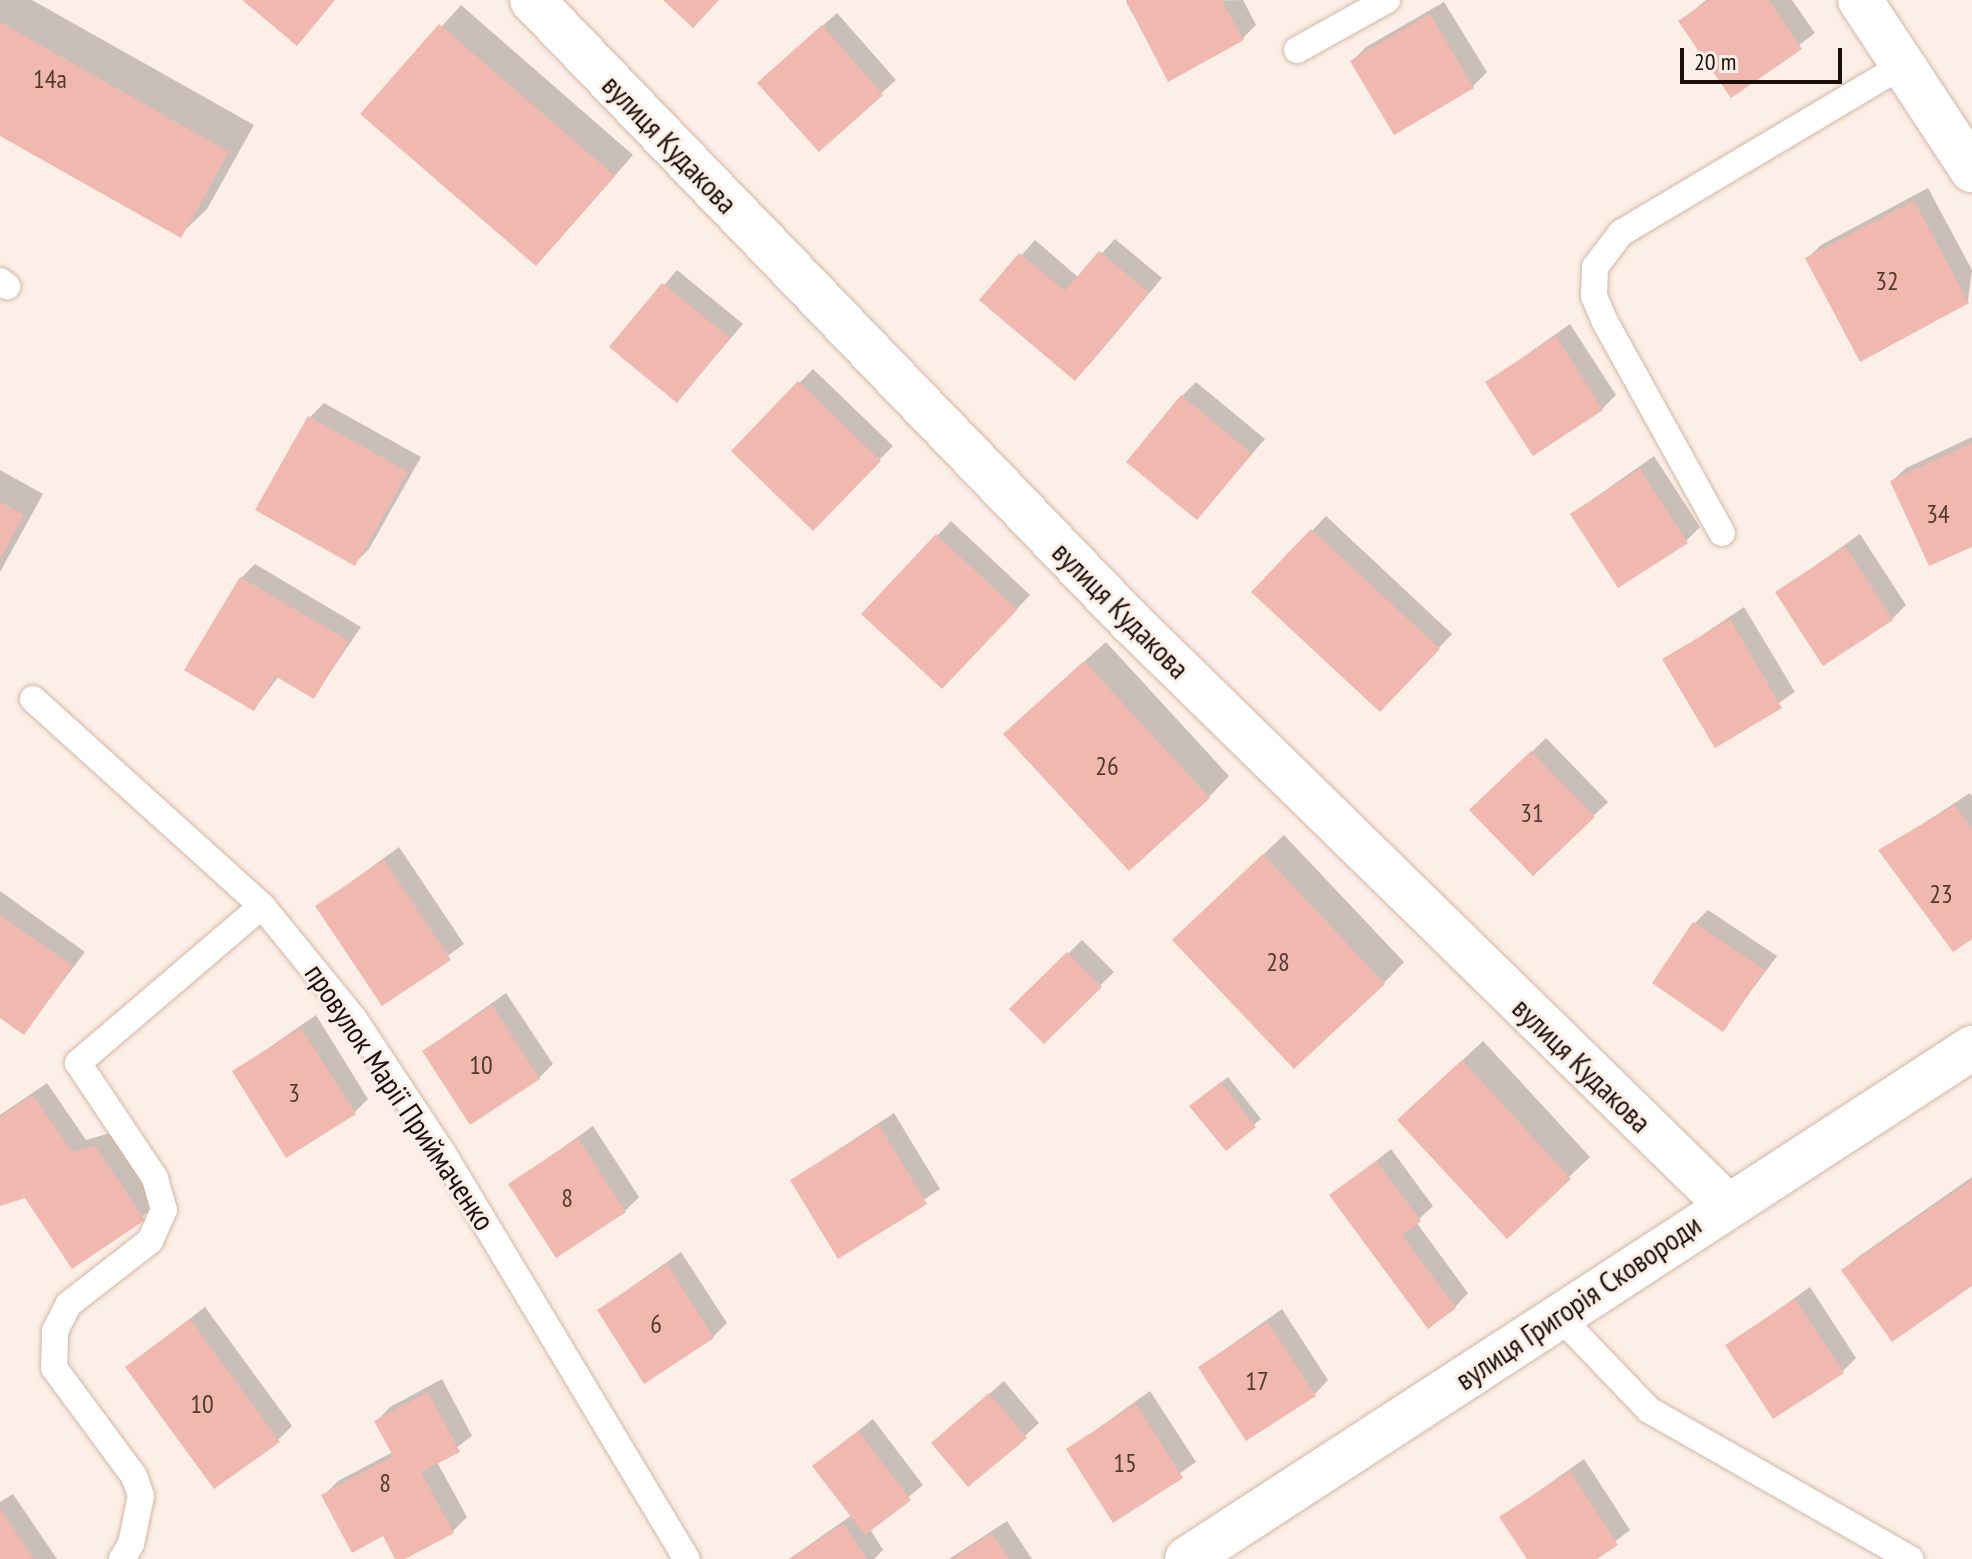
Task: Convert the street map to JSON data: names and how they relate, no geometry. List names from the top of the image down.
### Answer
{
  "streets": {
    "street": ["вулиця Кудакова", "вулиця Григорія Сковороди"],
    "lane": ["провулок Марії Приймаченко"]
  },
  "crossings": [
    ["вулиця Кудакова", "вулиця Григорія Сковороди"]
  ],
  "house_numbers": [
    "14а",
    "32",
    "34",
    "26",
    "31",
    "23",
    "28",
    "10",
    "3",
    "8",
    "6",
    "17",
    "10",
    "15",
    "8"
  ],
  "scale_bar": "20 m"
}
